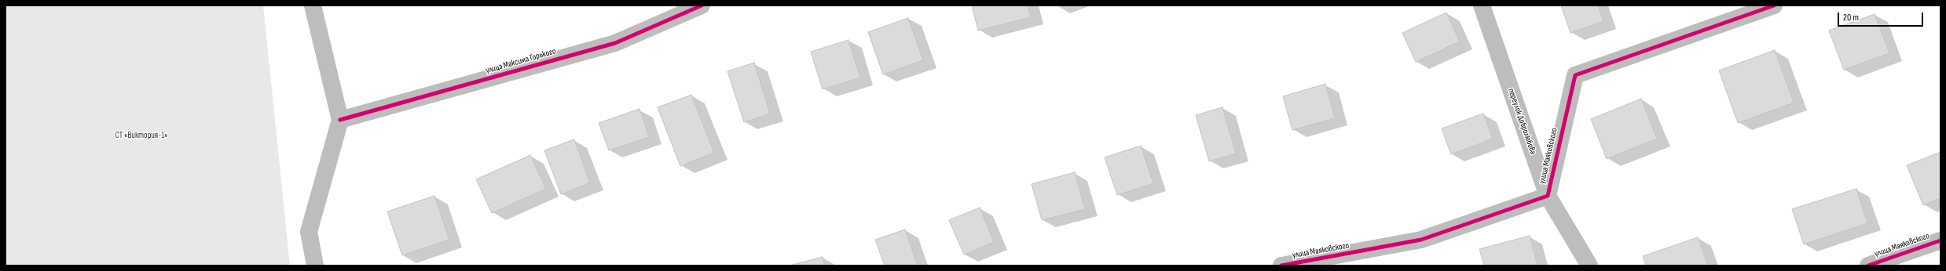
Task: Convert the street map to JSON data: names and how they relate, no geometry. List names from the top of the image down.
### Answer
{
  "streets": {
    "street": ["улица Максима Горького", "переулок Добролюбова", "улица Маяковского"]
  },
  "crossings": [
    ["переулок Добролюбова", "улица Маяковского"]
  ],
  "parks": ["СТ «Виктория-1»"],
  "scale_bar": "20 m"
}
